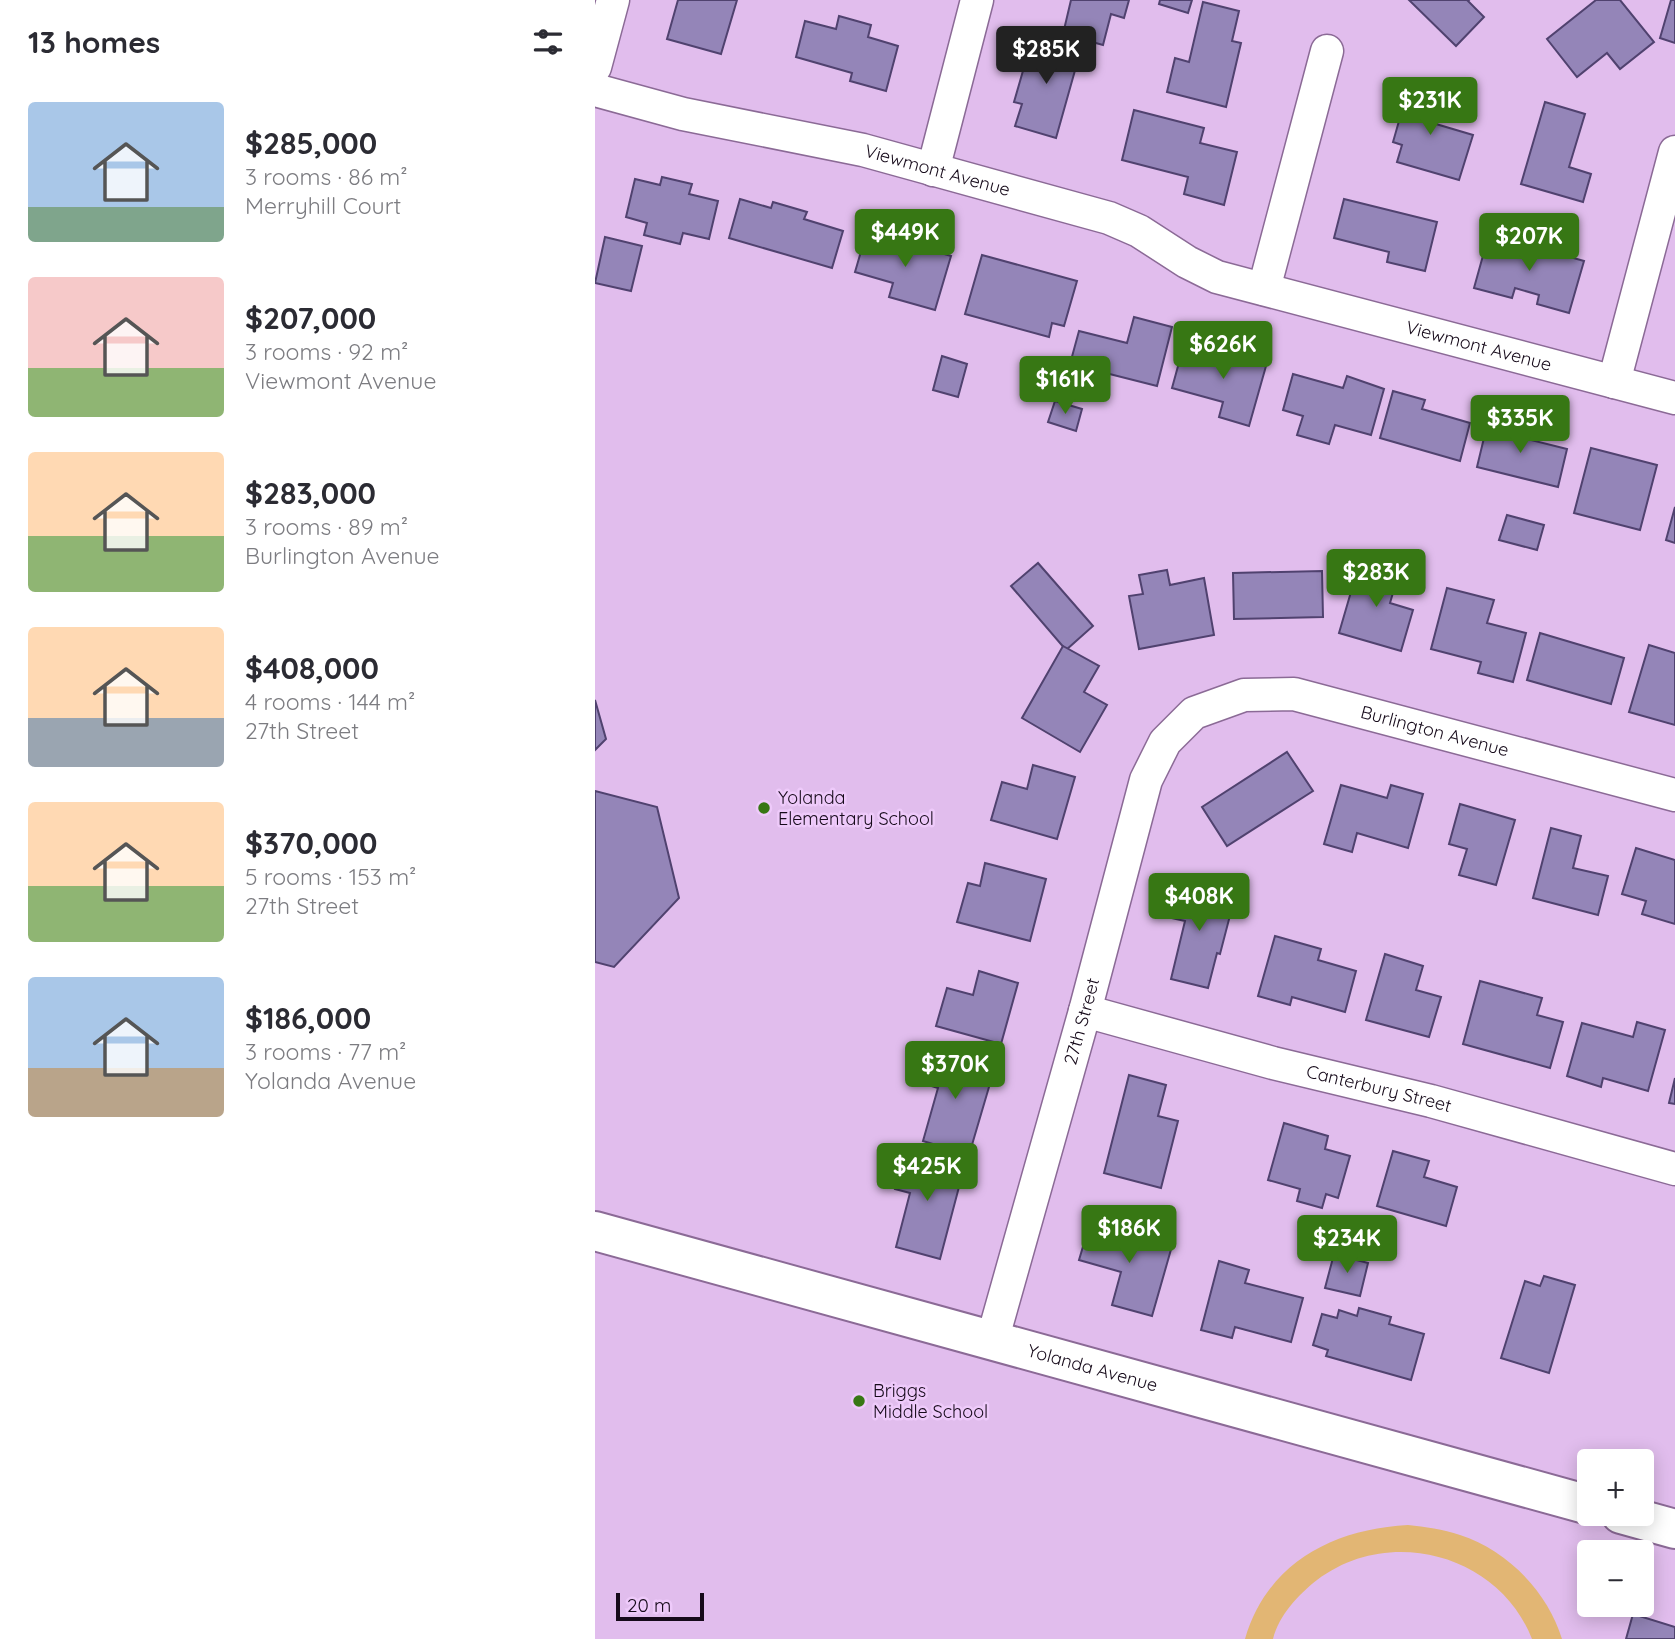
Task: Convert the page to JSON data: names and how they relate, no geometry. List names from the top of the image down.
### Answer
{
  "streets": {
    "street": [
      "Viewmont Avenue",
      "Burlington Avenue",
      "27th Street",
      "Canterbury Street",
      "Yolanda Avenue"
    ]
  },
  "crossings": [
    ["Burlington Avenue", "27th Street"],
    ["27th Street", "Canterbury Street"],
    ["27th Street", "Yolanda Avenue"]
  ],
  "places": ["Yolanda Elementary School", "Briggs Middle School"],
  "scale_bar": "20 m",
  "page": {
    "heading": "13 homes",
    "price": [
      "$285K",
      "$231K",
      "$449K",
      "$207K",
      "$626K",
      "$161K",
      "$335K",
      "$283K",
      "$408K",
      "$370K",
      "$425K",
      "$186K",
      "$234K"
    ],
    "list": [
      {
        "name": "$285,000",
        "note": "3 rooms · 86 m² · Merryhill Court"
      },
      {
        "name": "$207,000",
        "note": "3 rooms · 92 m² · Viewmont Avenue"
      },
      {
        "name": "$283,000",
        "note": "3 rooms · 89 m² · Burlington Avenue"
      },
      {
        "name": "$408,000",
        "note": "4 rooms · 144 m² · 27th Street"
      },
      {
        "name": "$370,000",
        "note": "5 rooms · 153 m² · 27th Street"
      },
      {
        "name": "$186,000",
        "note": "3 rooms · 77 m² · Yolanda Avenue"
      }
    ],
    "map_buttons": ["+", "−"],
    "scale": "20 m"
  }
}
